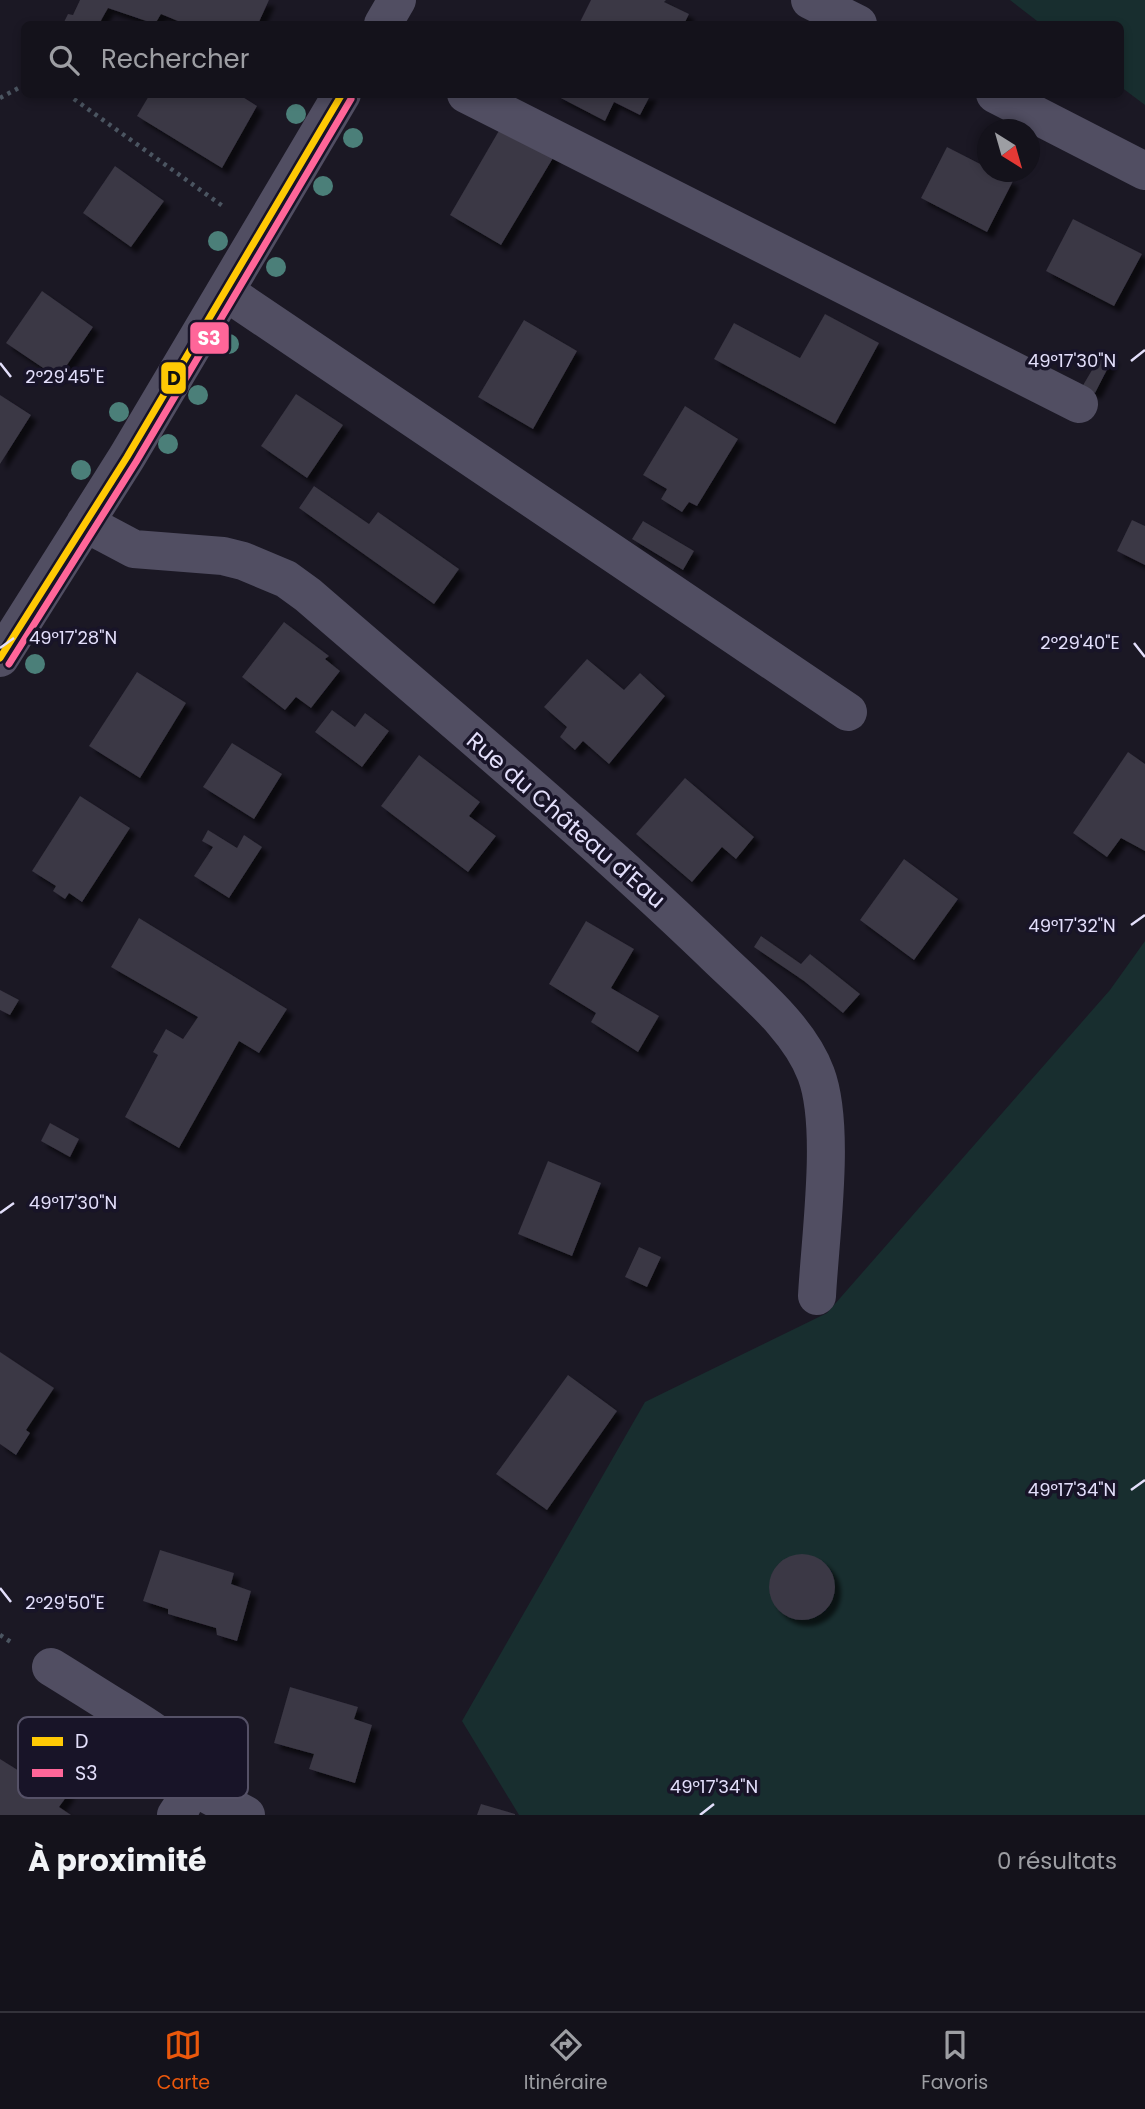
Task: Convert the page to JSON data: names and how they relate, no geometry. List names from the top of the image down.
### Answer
{
  "streets": {
    "street": ["Rue du Château d'Eau"]
  },
  "lines": ["transit line D", "transit line S3"],
  "legend": ["D", "S3"],
  "north": "bottom right",
  "page": {
    "search": "Rechercher",
    "heading": ["À proximité", "0 résultats"],
    "nav": ["Carte", "Itinéraire", "Favoris"]
  },
  "coordinates": [
    "49°17'30\"N",
    "2°29'45\"E",
    "49°17'28\"N",
    "2°29'40\"E",
    "49°17'32\"N",
    "49°17'34\"N",
    "2°29'50\"E"
  ]
}
